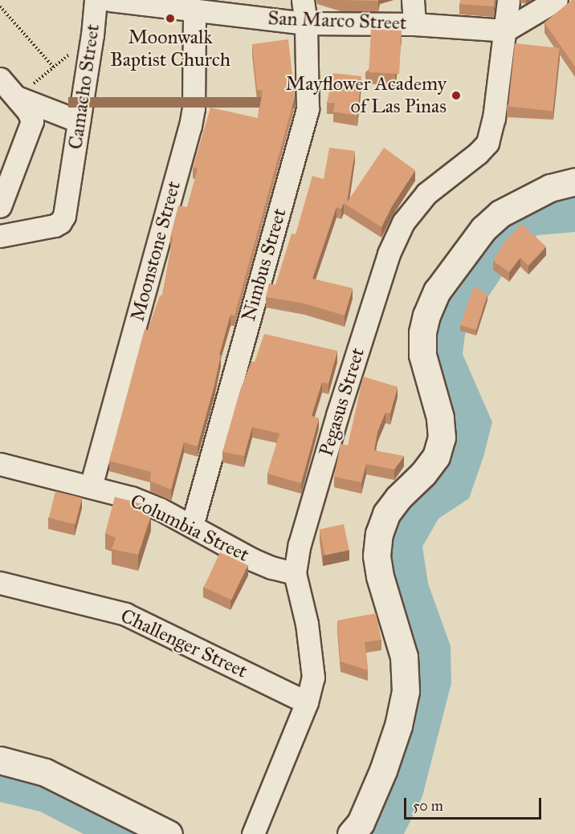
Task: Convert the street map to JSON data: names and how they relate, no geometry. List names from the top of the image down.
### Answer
{
  "streets": {
    "street": [
      "San Marco Street",
      "Camacho Street",
      "Moonstone Street",
      "Nimbus Street",
      "Pegasus Street",
      "Columbia Street",
      "Challenger Street"
    ]
  },
  "crossings": [
    ["San Marco Street", "Moonstone Street"],
    ["San Marco Street", "Nimbus Street"],
    ["San Marco Street", "Pegasus Street"],
    ["Moonstone Street", "Columbia Street"],
    ["Nimbus Street", "Columbia Street"],
    ["Pegasus Street", "Columbia Street"],
    ["Pegasus Street", "Challenger Street"]
  ],
  "places": ["Moonwalk Baptist Church", "Mayflower Academy of Las Pinas"],
  "scale_bar": "50 m"
}
